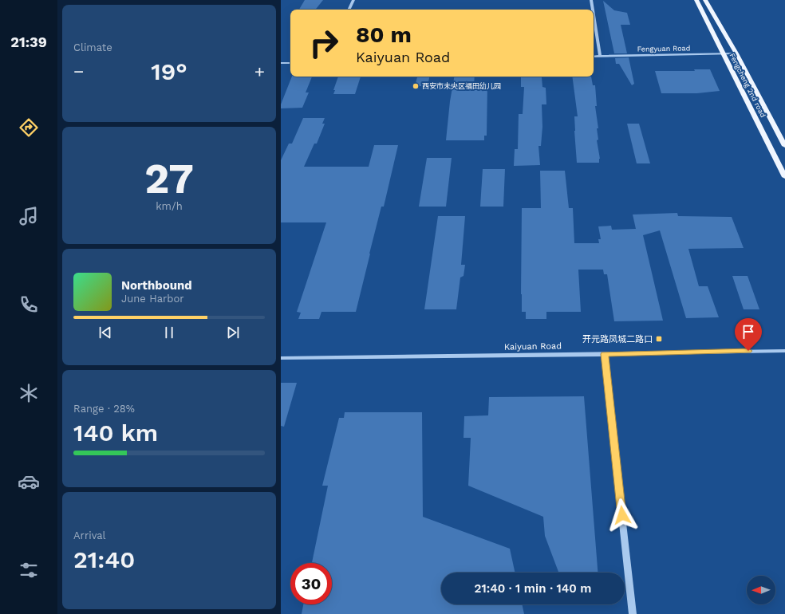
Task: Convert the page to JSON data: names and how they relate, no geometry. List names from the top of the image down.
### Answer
{
  "streets": {
    "main road": ["Fengcheng 2nd road"],
    "street": ["Fengyuan Road", "Kaiyuan Road"]
  },
  "crossings": [
    ["Fengyuan Road", "Fengcheng 2nd road"]
  ],
  "places": {
    "other": ["西安市未央区福田幼儿园"],
    "transit": ["开元路凤城二路口"]
  },
  "north": "left",
  "page": {
    "tabs": "21:39",
    "tile": [
      "Climate",
      ["27", "km/h"],
      ["Range · 28%", "140 km"],
      ["Arrival", "21:40"]
    ],
    "turn": ["80 m", "Kaiyuan Road"],
    "heat": ["−", "19°", "+"],
    "song": ["Northbound", "June Harbor"],
    "limit": "30",
    "trip": "21:40 · 1 min · 140 m"
  }
}
